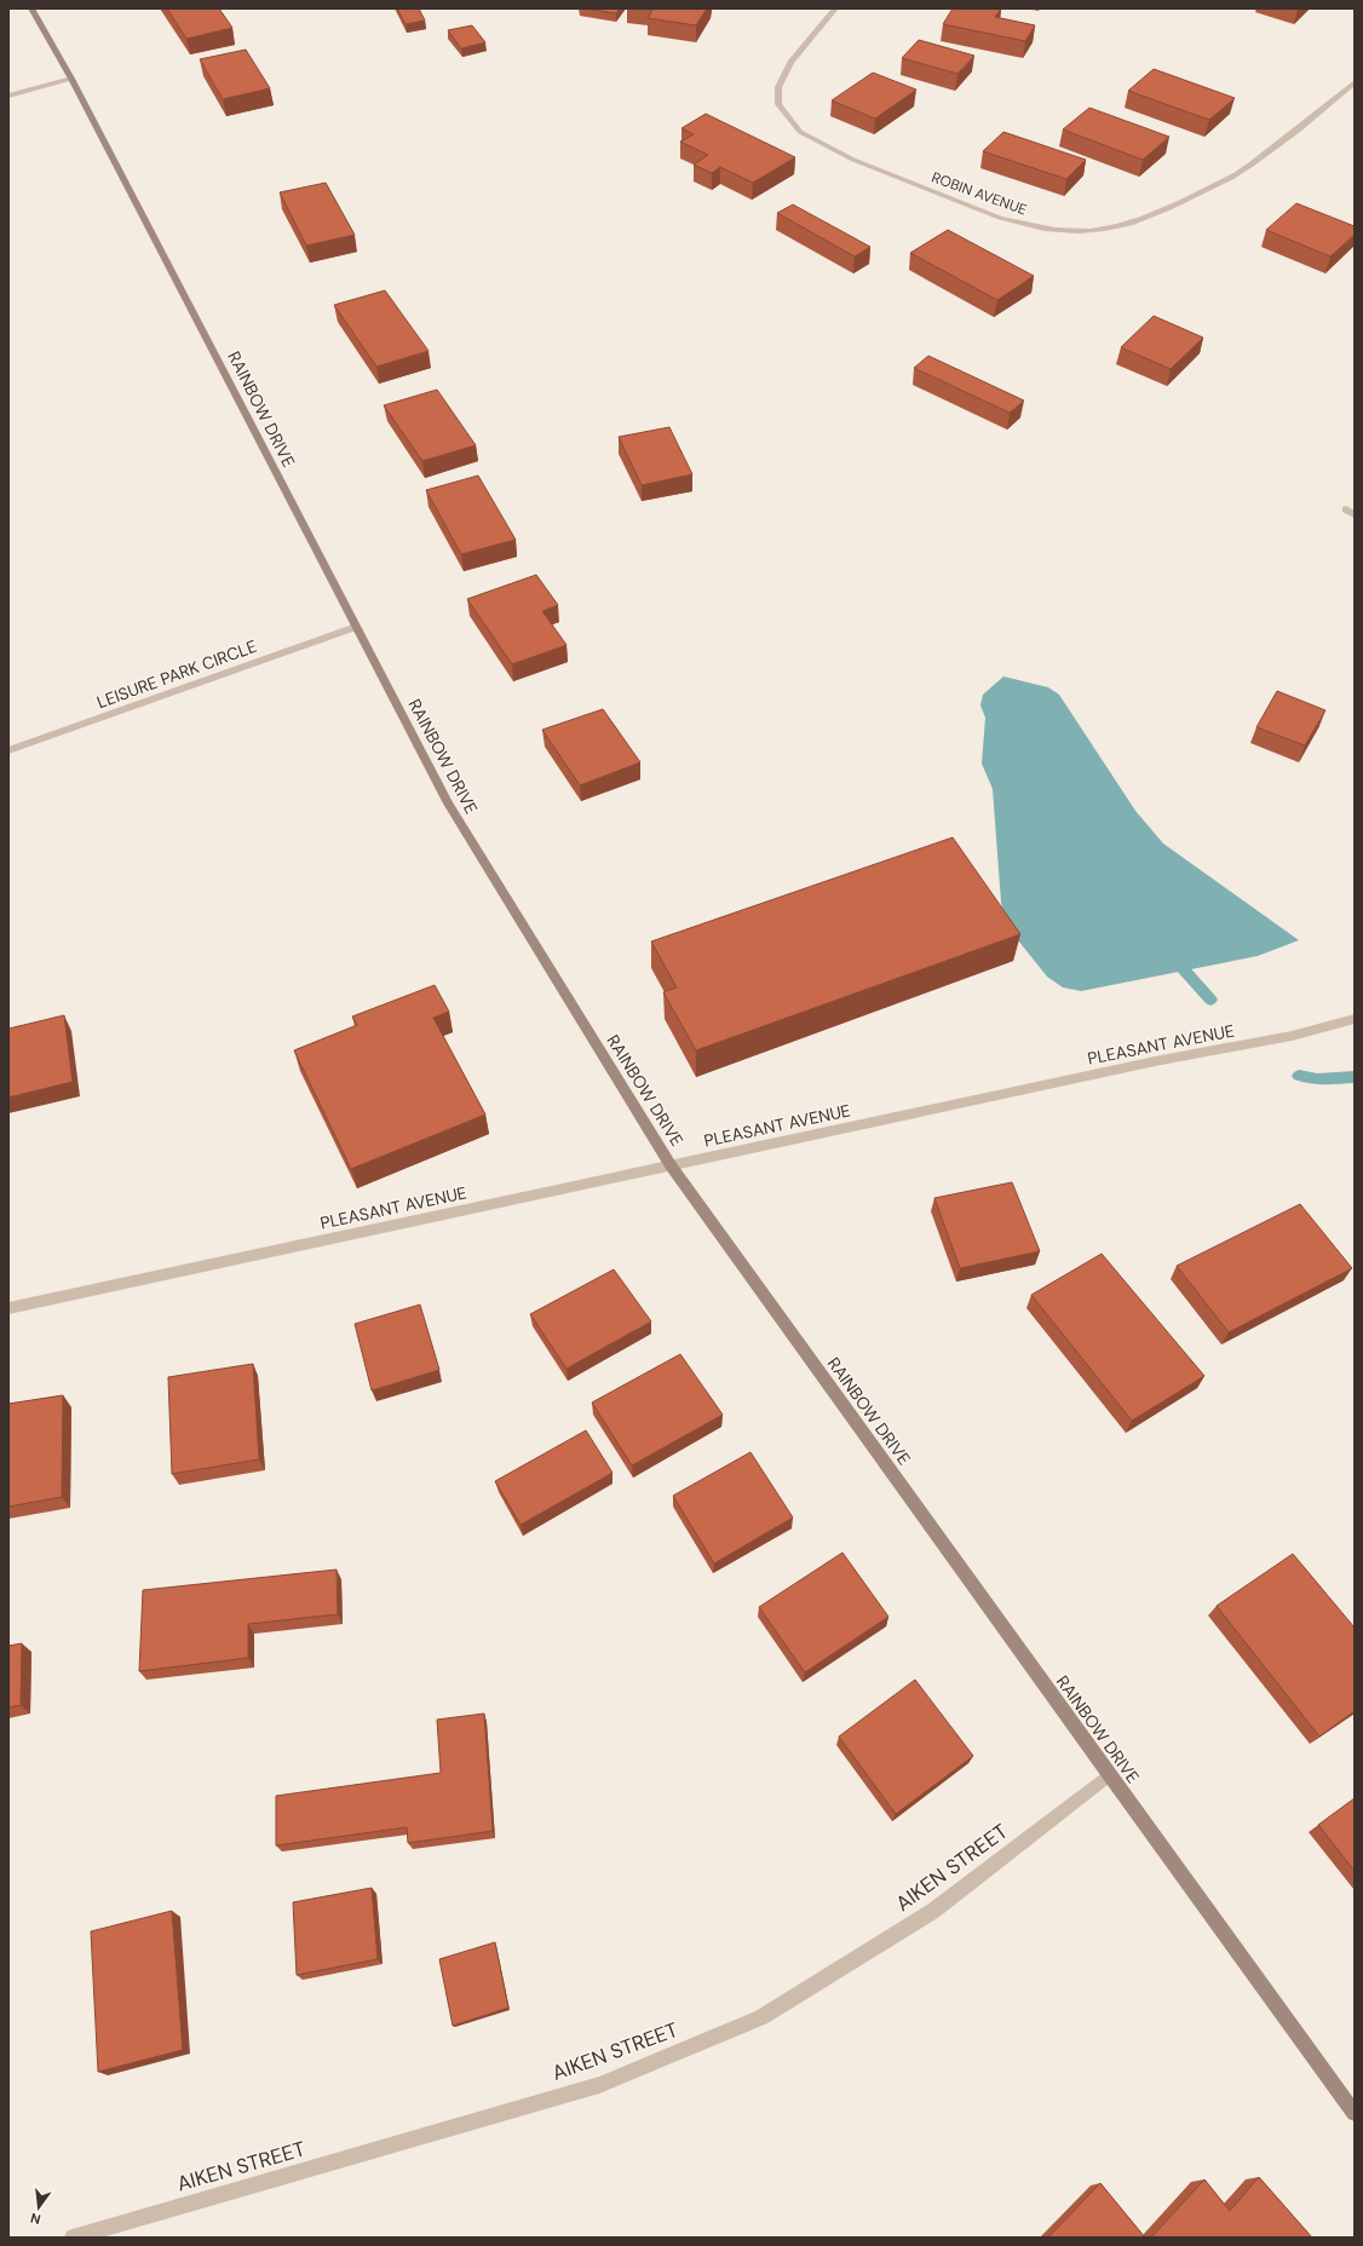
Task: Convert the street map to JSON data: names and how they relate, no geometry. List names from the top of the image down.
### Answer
{
  "streets": {
    "main road": ["RAINBOW DRIVE"],
    "street": [
      "ROBIN AVENUE",
      "LEISURE PARK CIRCLE",
      "PLEASANT AVENUE",
      "AIKEN STREET"
    ]
  },
  "crossings": [
    ["RAINBOW DRIVE", "LEISURE PARK CIRCLE"],
    ["RAINBOW DRIVE", "PLEASANT AVENUE"],
    ["RAINBOW DRIVE", "AIKEN STREET"]
  ],
  "north": "bottom"
}
